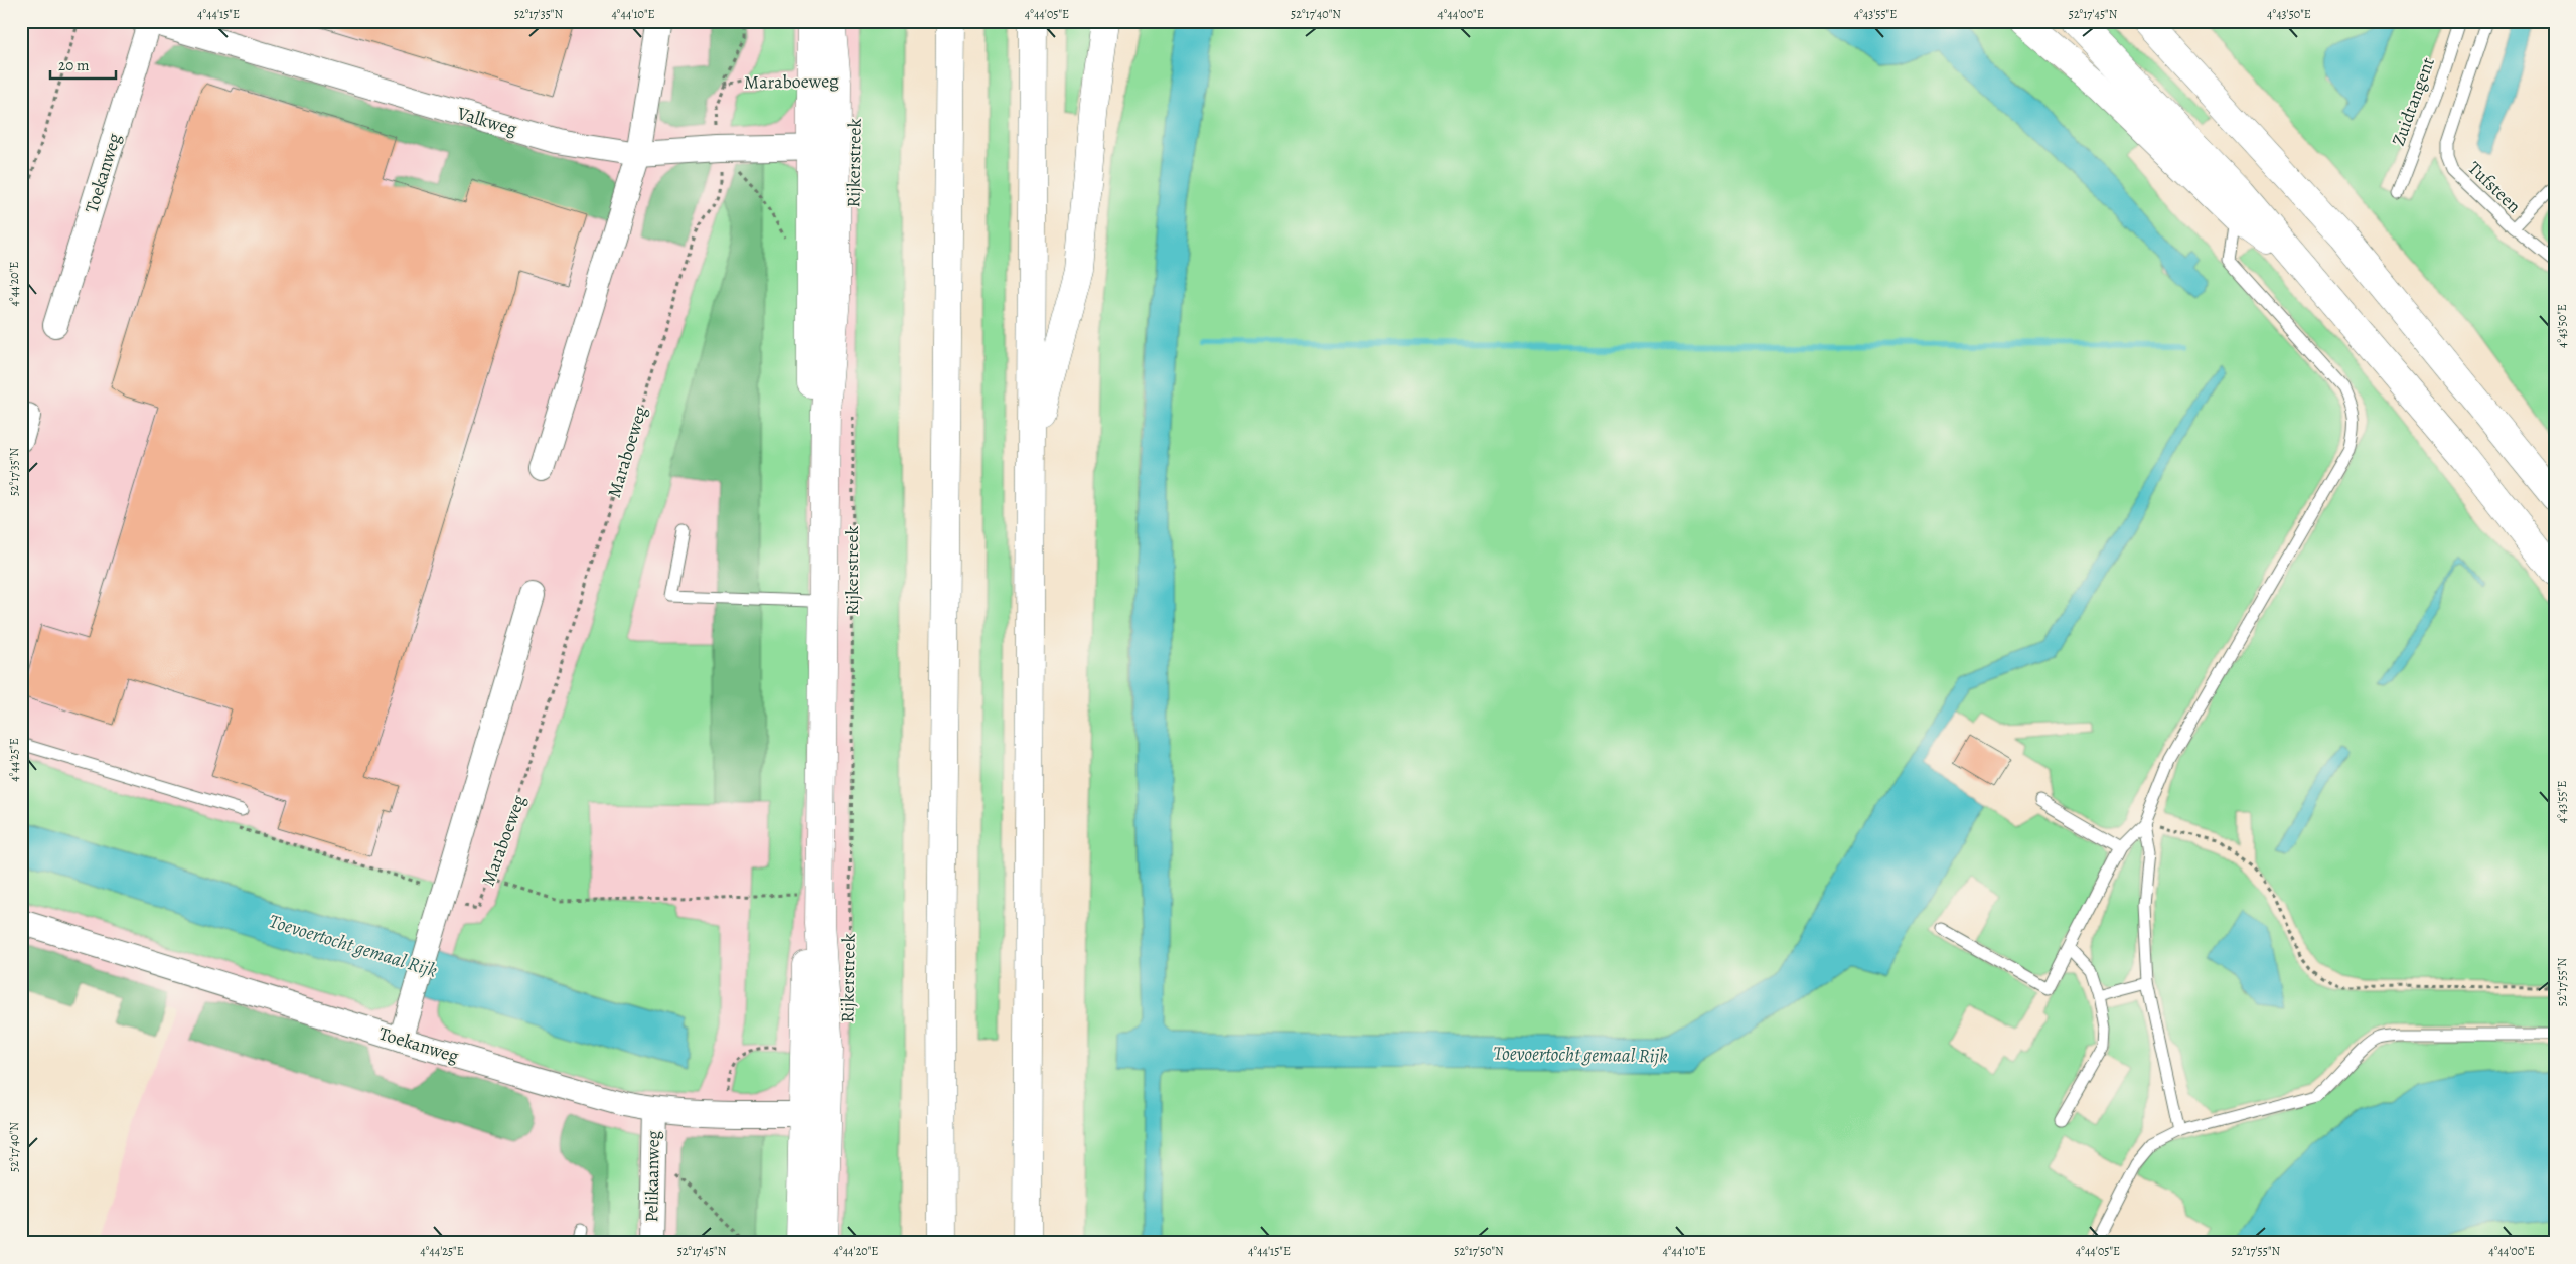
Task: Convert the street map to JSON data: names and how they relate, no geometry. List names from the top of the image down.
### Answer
{
  "streets": {
    "main road": ["Rijkerstreek"],
    "street": ["Valkweg", "Toekanweg", "Pelikaanweg"],
    "lane": ["Zuidtangent", "Tufsteen"],
    "path": ["Maraboeweg"]
  },
  "crossings": [
    ["Maraboeweg", "Valkweg"],
    ["Maraboeweg", "Rijkerstreek"],
    ["Valkweg", "Rijkerstreek"],
    ["Valkweg", "Toekanweg"],
    ["Rijkerstreek", "Toekanweg"],
    ["Toekanweg", "Pelikaanweg"]
  ],
  "water": ["Toevoertocht gemaal Rijk"],
  "scale_bar": "20 m",
  "coordinates": [
    "4°44'15\"E",
    "52°17'35\"N",
    "4°44'10\"E",
    "4°44'05\"E",
    "52°17'40\"N",
    "4°44'00\"E",
    "4°43'55\"E",
    "52°17'45\"N",
    "4°43'50\"E",
    "4°44'20\"E",
    "4°44'25\"E",
    "52°17'55\"N",
    "52°17'50\"N"
  ]
}
